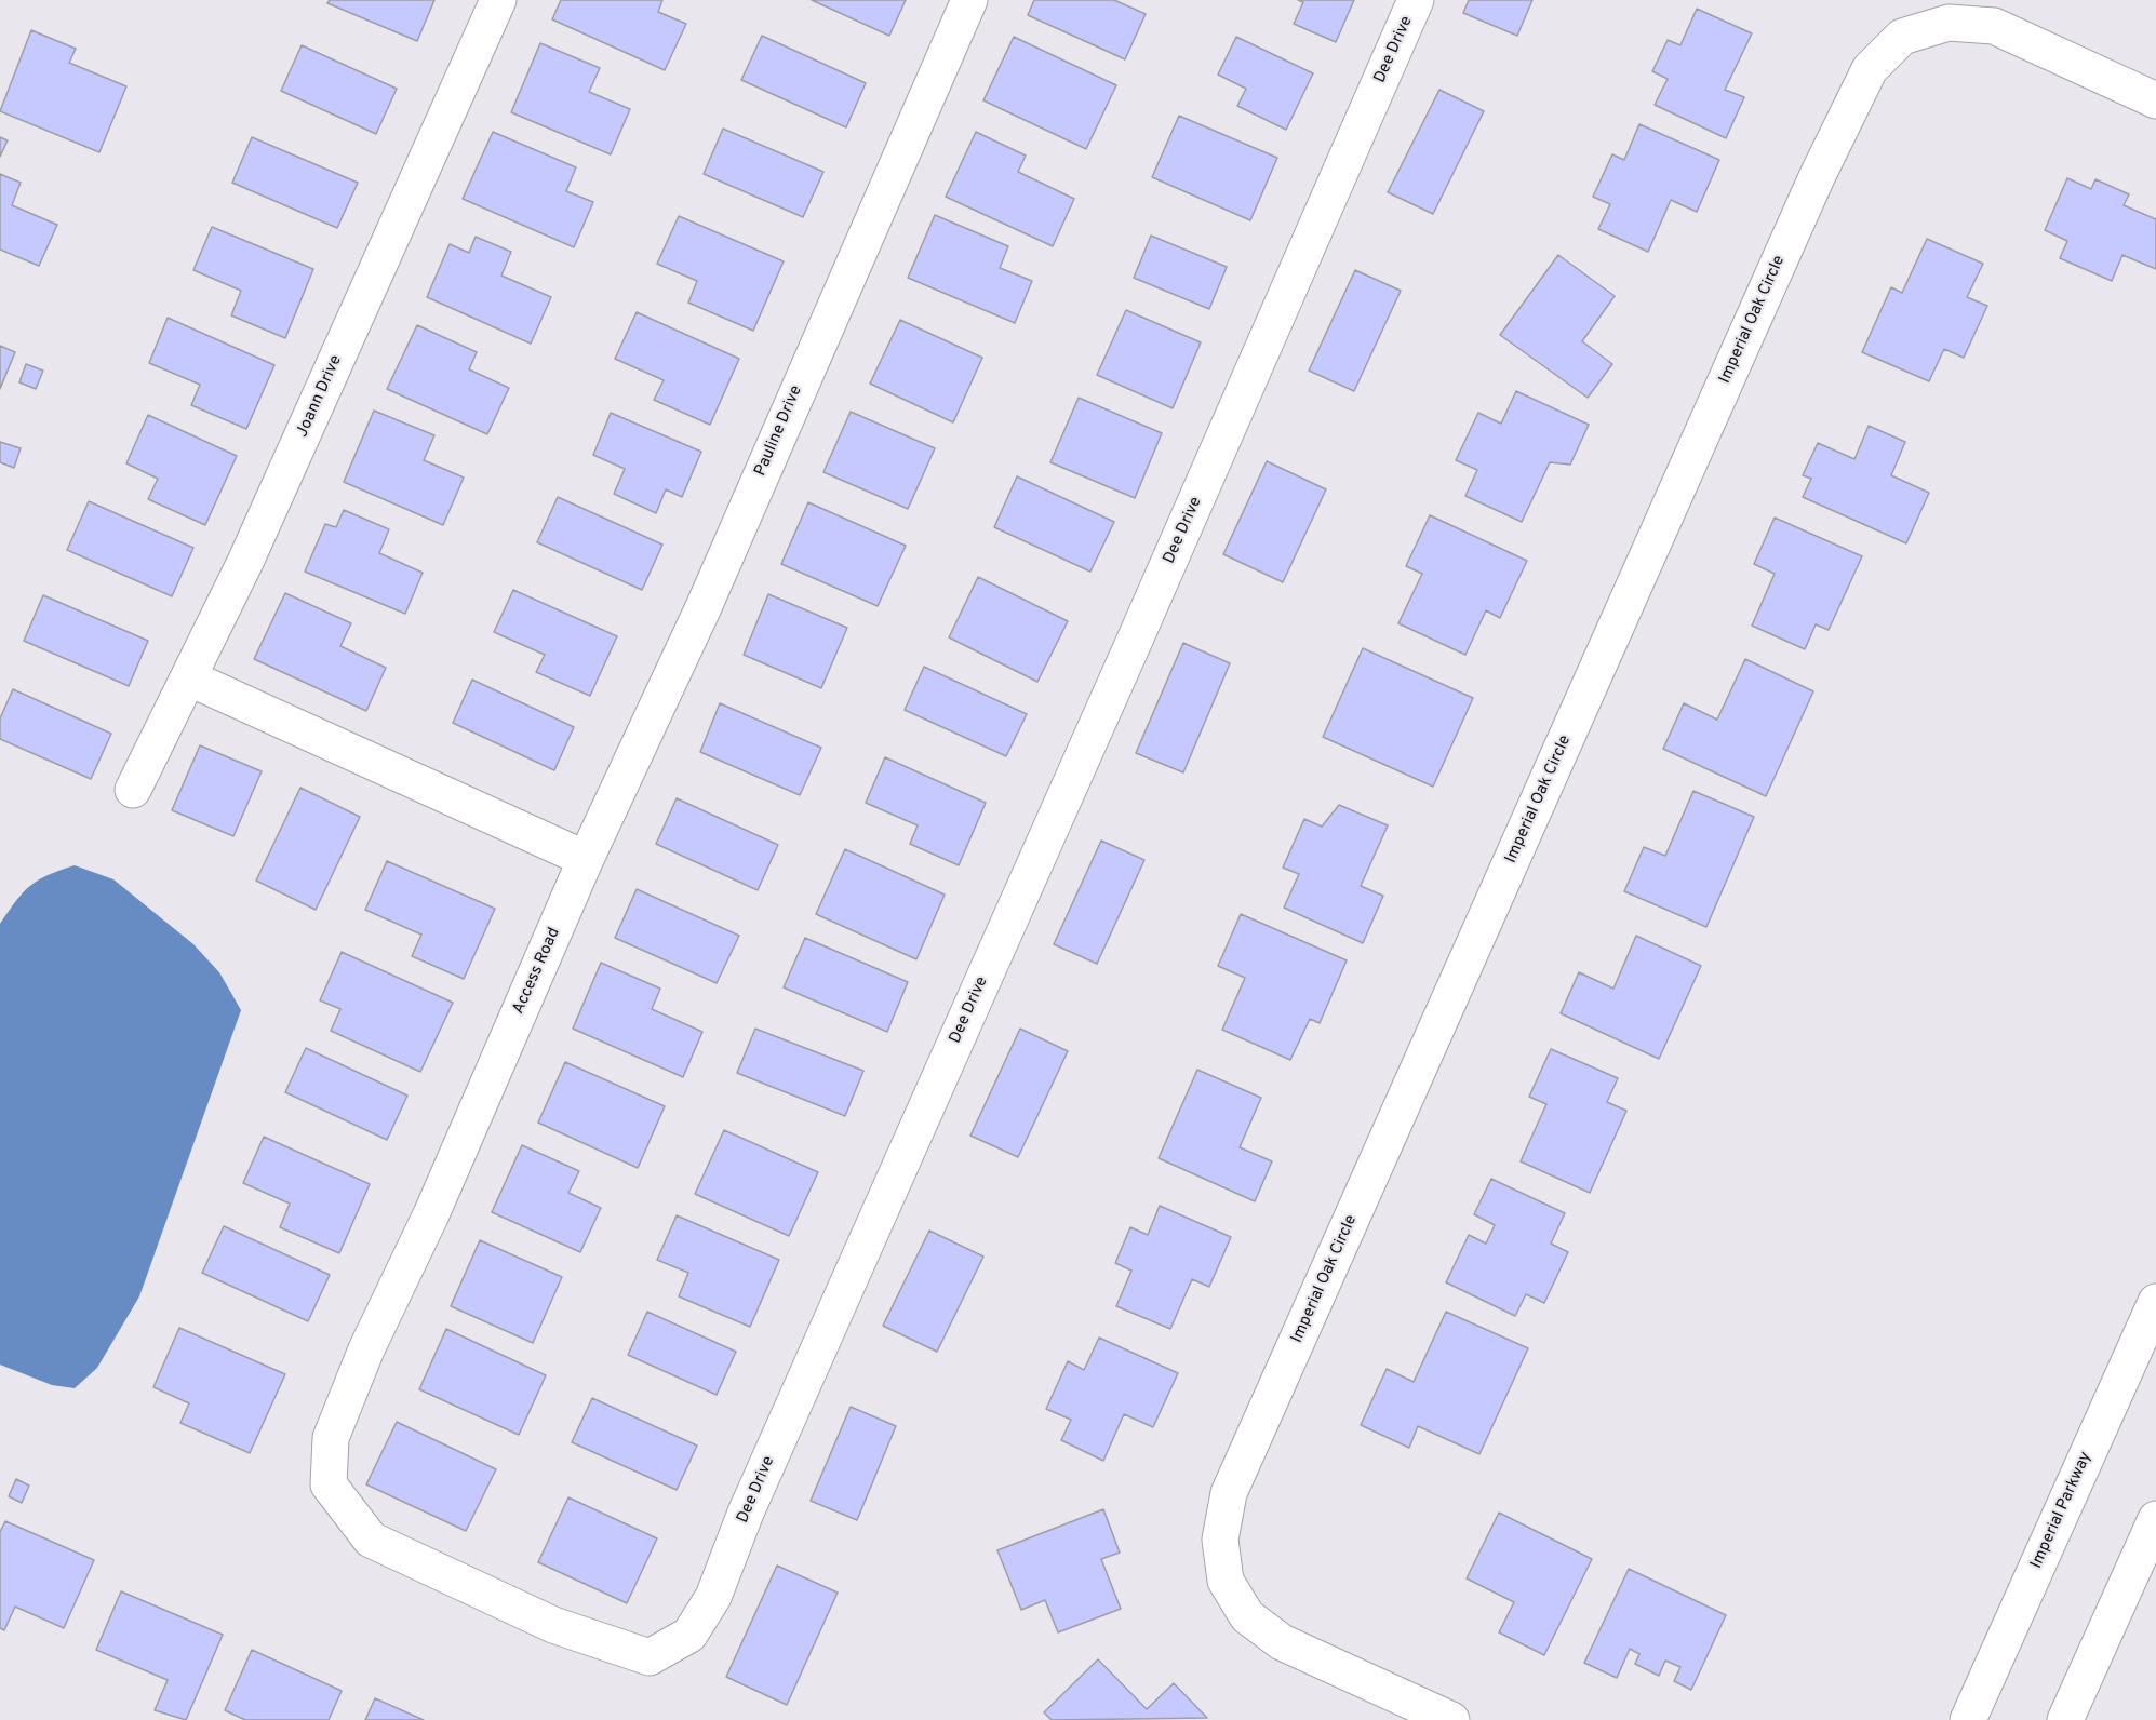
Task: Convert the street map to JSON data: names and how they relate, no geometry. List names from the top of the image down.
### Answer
{
  "streets": {
    "street": [
      "Dee Drive",
      "Imperial Oak Circle",
      "Joann Drive",
      "Pauline Drive",
      "Access Road",
      "Imperial Parkway"
    ]
  },
  "crossings": [
    ["Dee Drive", "Access Road"],
    ["Pauline Drive", "Access Road"]
  ]
}
